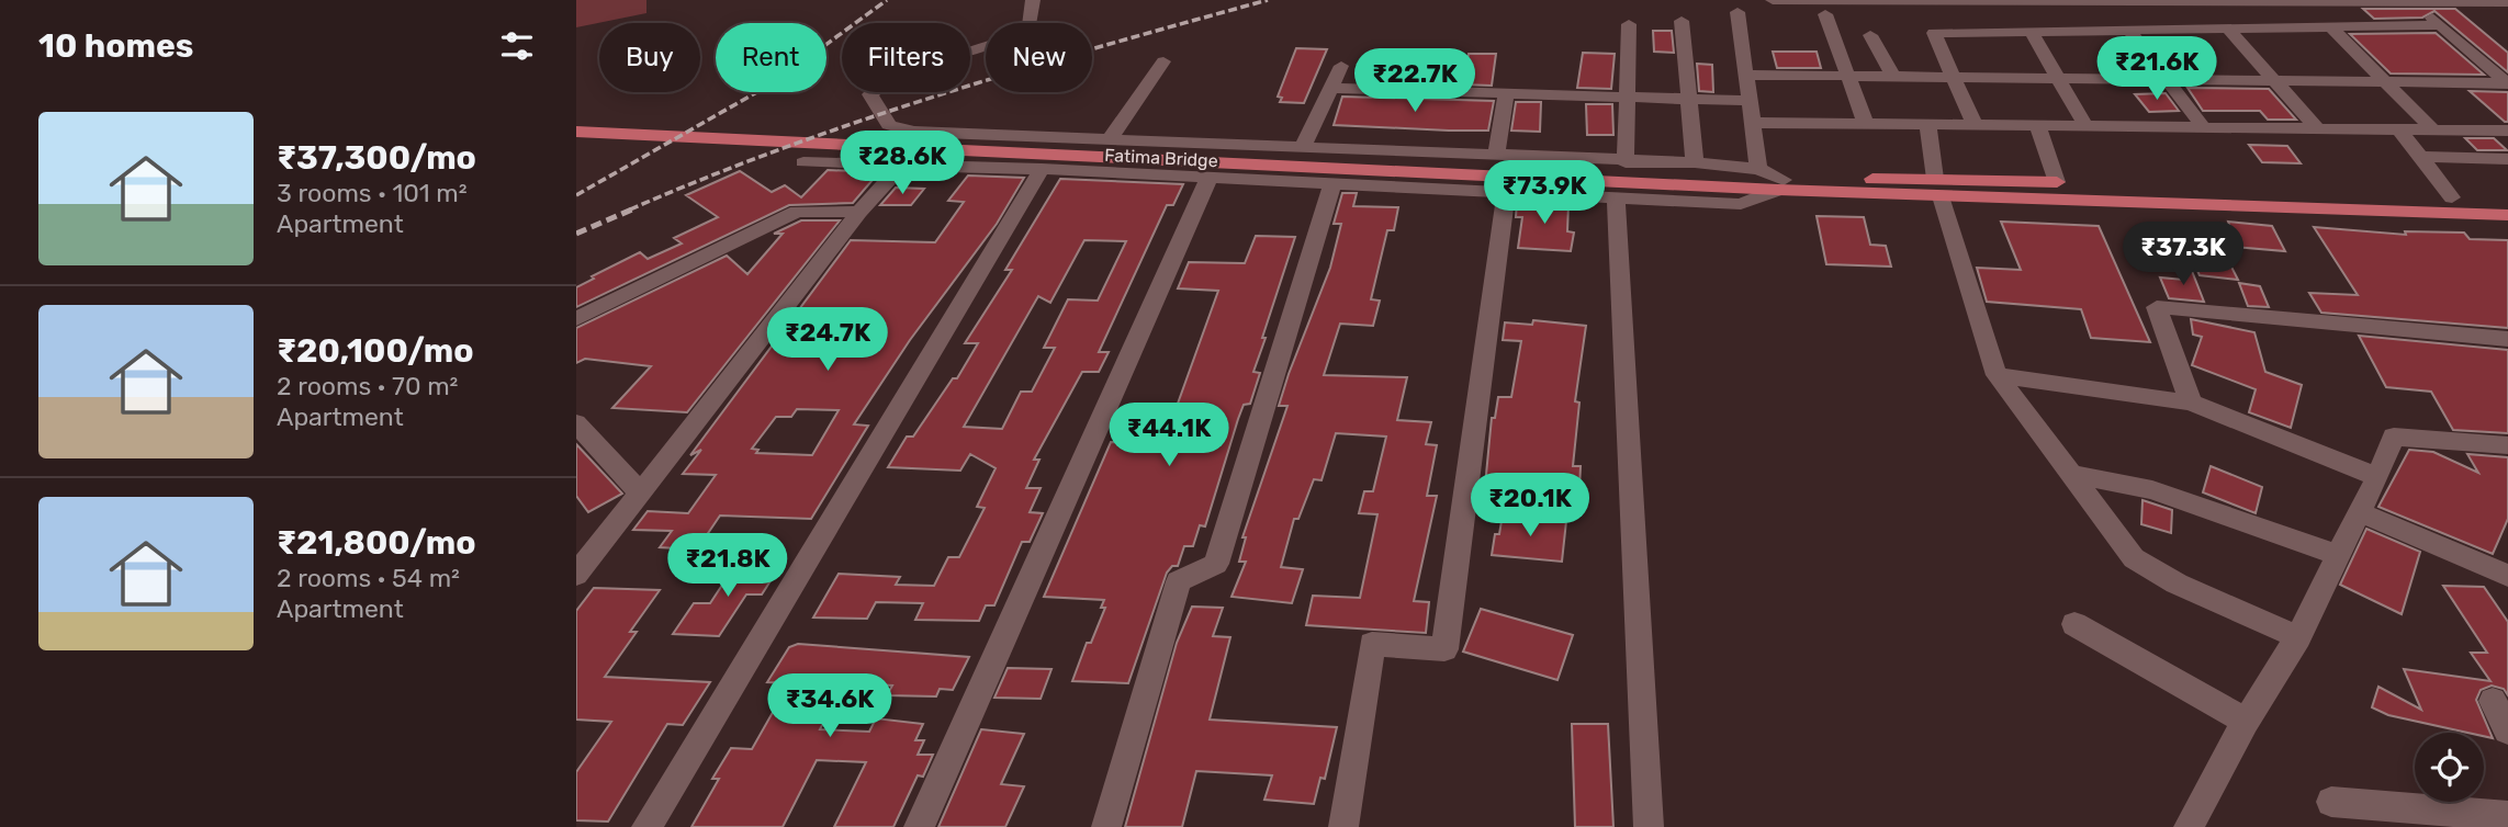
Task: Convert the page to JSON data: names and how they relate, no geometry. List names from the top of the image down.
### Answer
{
  "streets": {
    "main road": ["Fatima Bridge"]
  },
  "page": {
    "heading": "10 homes",
    "chip": [
      "Buy",
      "Rent",
      "Filters",
      "New"
    ],
    "price": [
      "₹21.6K",
      "₹22.7K",
      "₹28.6K",
      "₹73.9K",
      "₹37.3K",
      "₹24.7K",
      "₹44.1K",
      "₹20.1K",
      "₹21.8K",
      "₹34.6K"
    ],
    "list": [
      {
        "name": "₹37,300/mo",
        "note": "3 rooms · 101 m² · Apartment"
      },
      {
        "name": "₹20,100/mo",
        "note": "2 rooms · 70 m² · Apartment"
      },
      {
        "name": "₹21,800/mo",
        "note": "2 rooms · 54 m² · Apartment"
      }
    ]
  }
}
